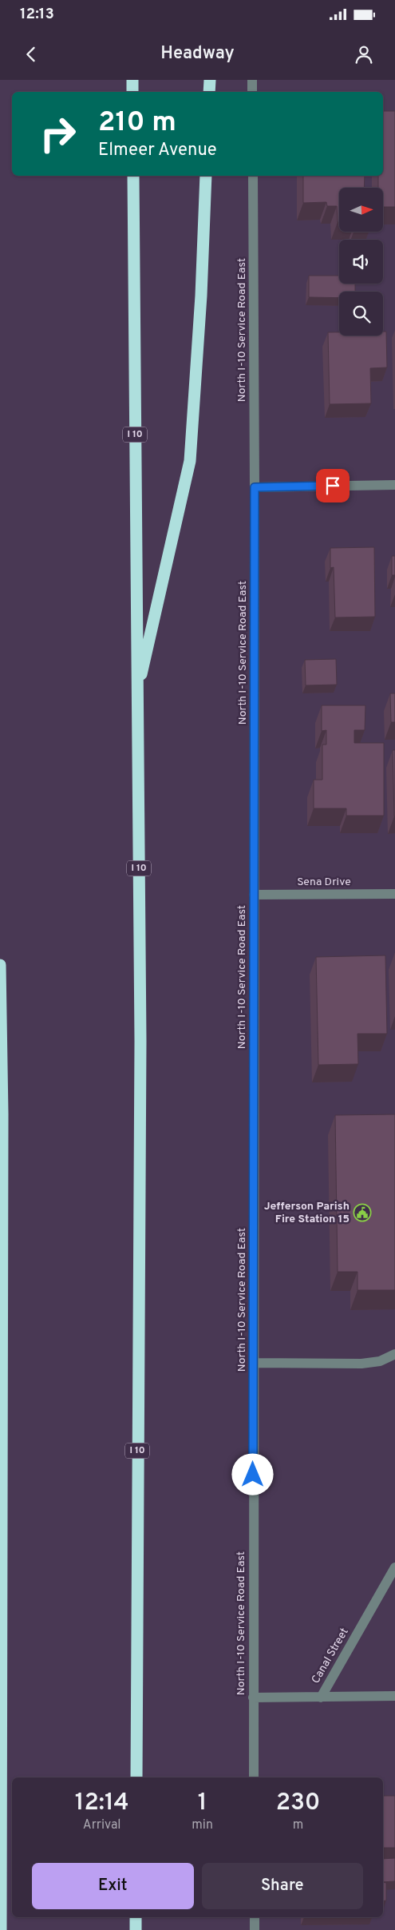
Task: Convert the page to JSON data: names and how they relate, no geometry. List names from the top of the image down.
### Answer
{
  "streets": {
    "highway": ["I 10"],
    "street": ["North I-10 Service Road East", "Sena Drive", "Canal Street"]
  },
  "crossings": [
    ["North I-10 Service Road East", "Sena Drive"],
    ["North I-10 Service Road East", "Canal Street"]
  ],
  "places": {
    "public building": ["Jefferson Parish Fire Station 15"]
  },
  "north": "right",
  "page": {
    "status": "12:13",
    "header": "Headway",
    "turn": ["210 m", "Elmeer Avenue"],
    "eta": [
      "12:14",
      "Arrival",
      "1",
      "min",
      "230",
      "m"
    ],
    "buttons": ["Exit", "Share"]
  }
}
